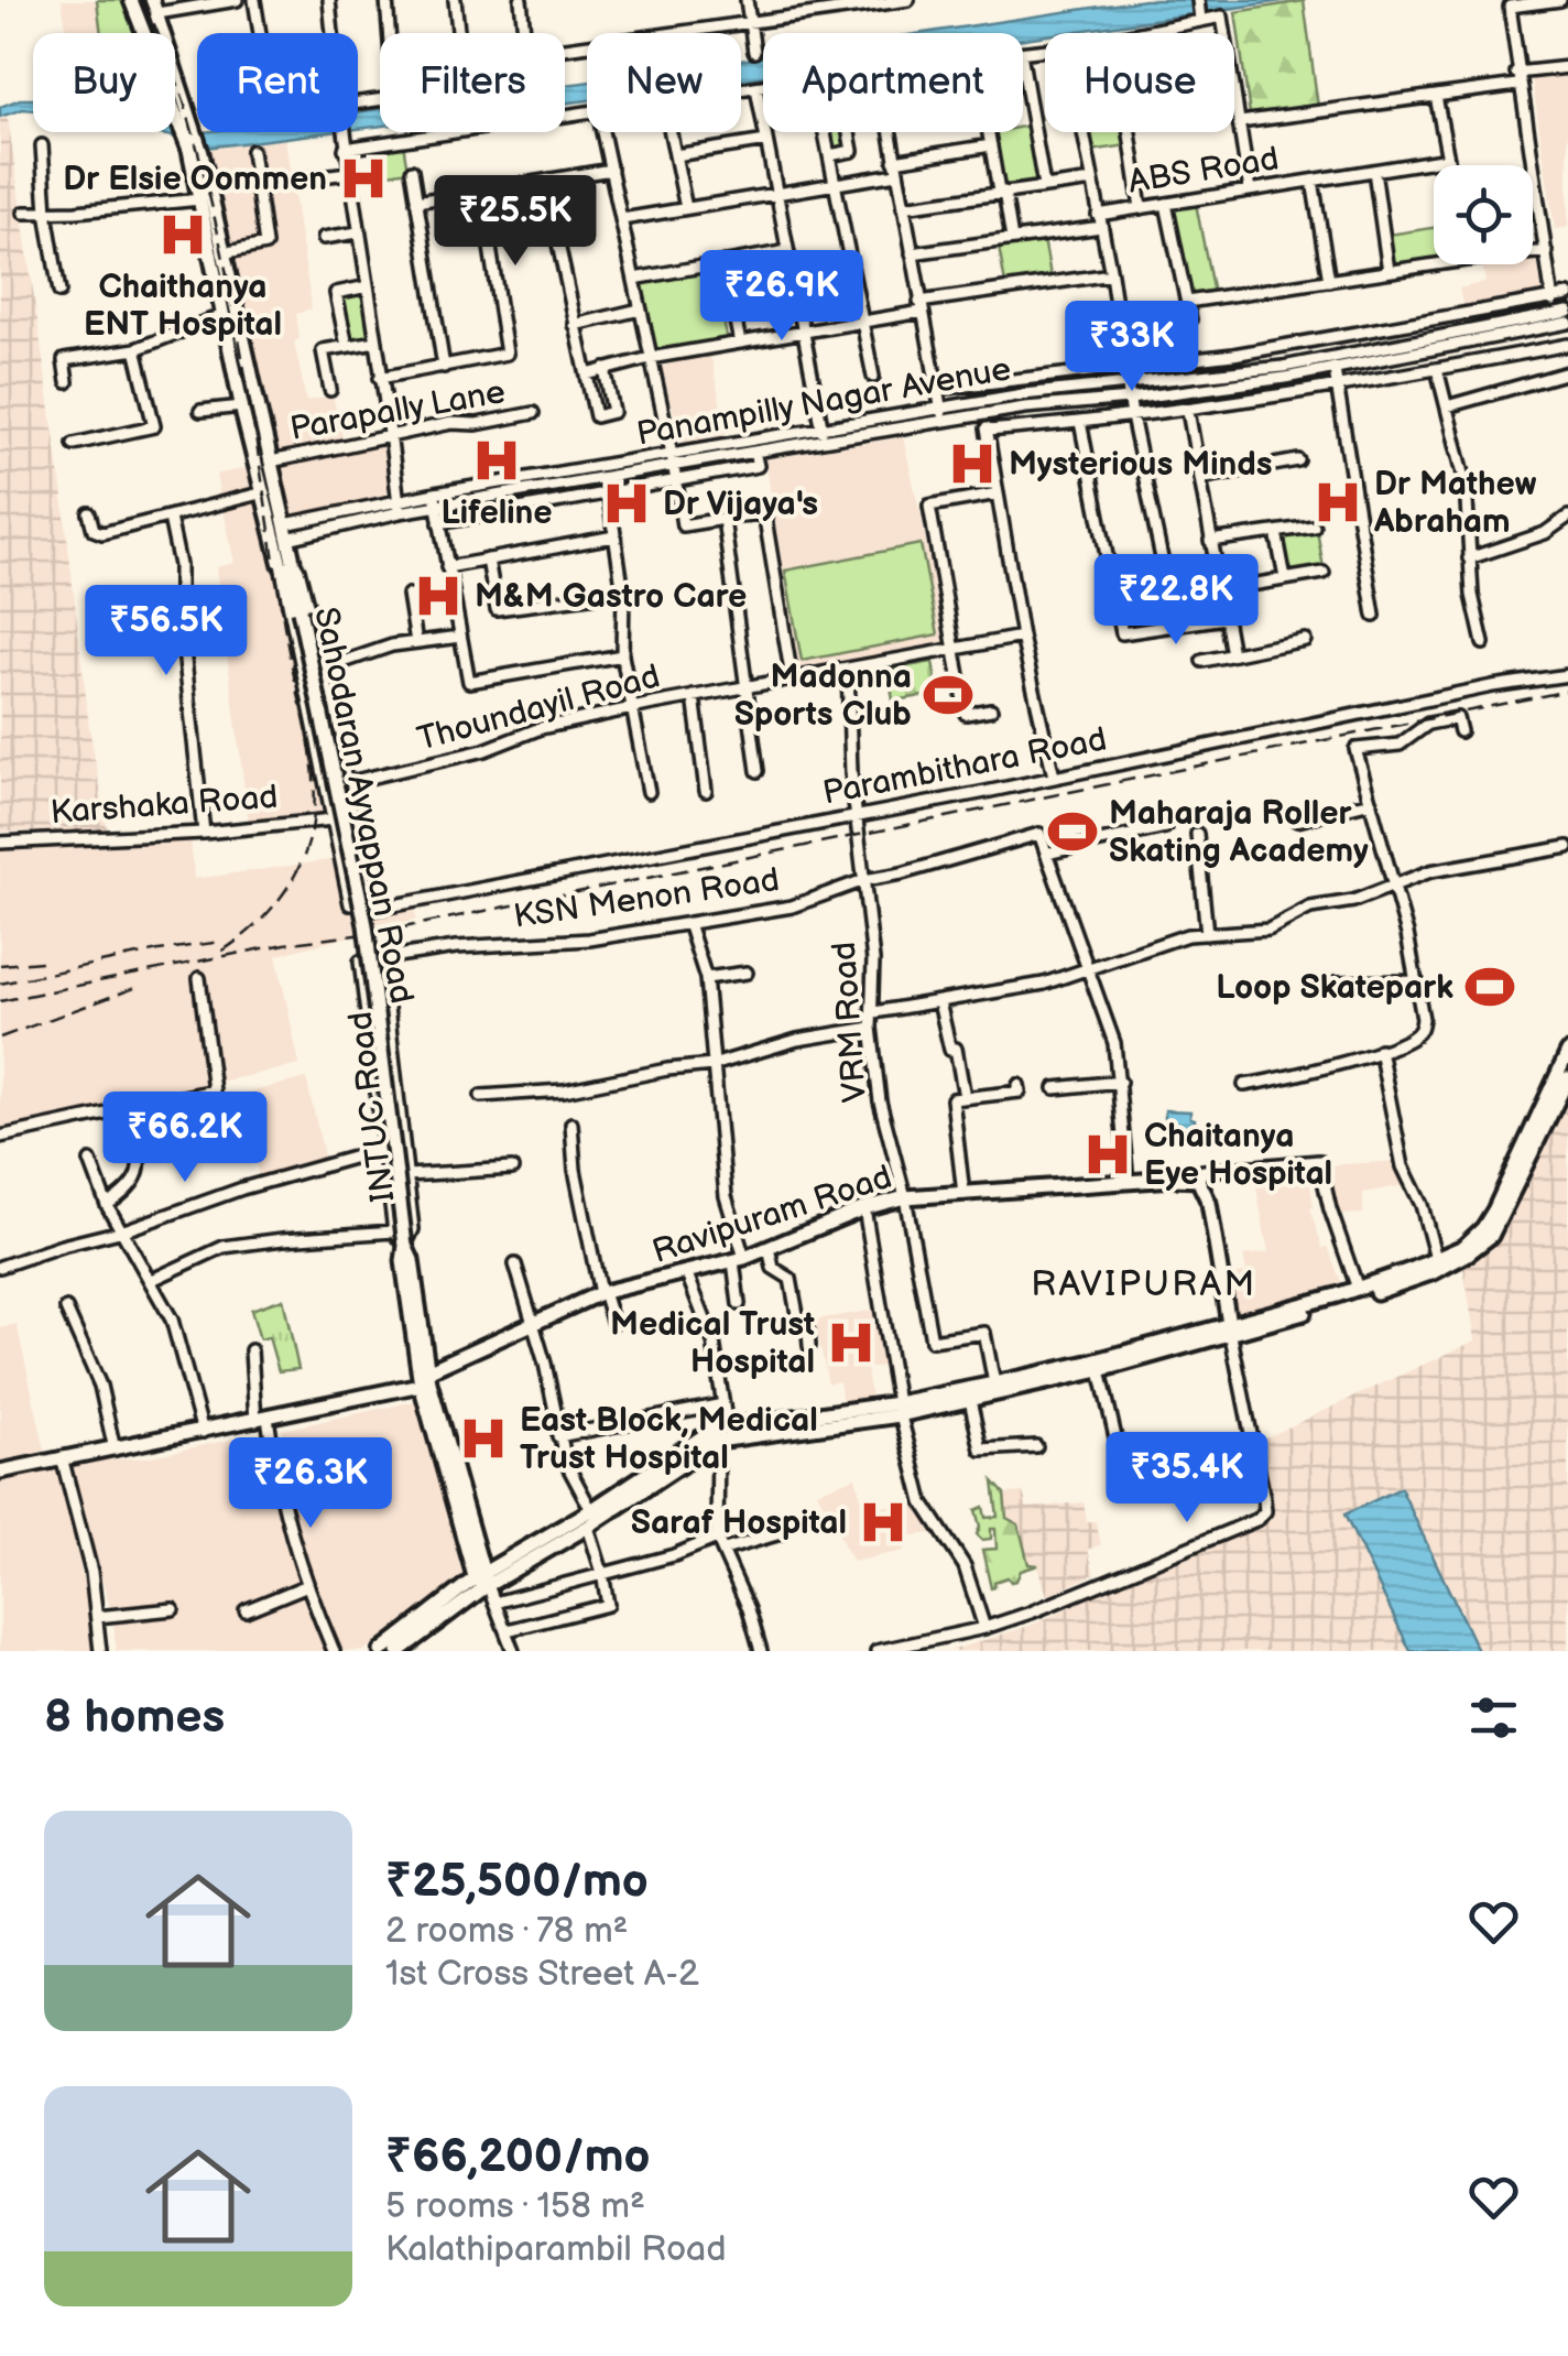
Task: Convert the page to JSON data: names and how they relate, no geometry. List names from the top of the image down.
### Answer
{
  "streets": {
    "main road": ["Sahodaran Ayyappan Road", "Ravipuram Road"],
    "street": [
      "ABS Road",
      "Panampilly Nagar Avenue",
      "Parapally Lane",
      "Thoundayil Road",
      "Parambithara Road",
      "Karshaka Road",
      "KSN Menon Road",
      "VRM Road",
      "INTUC Road"
    ]
  },
  "crossings": [
    ["Panampilly Nagar Avenue", "Sahodaran Ayyappan Road"],
    ["Parapally Lane", "Sahodaran Ayyappan Road"],
    ["Thoundayil Road", "VRM Road"],
    ["Parambithara Road", "VRM Road"],
    ["Sahodaran Ayyappan Road", "INTUC Road"],
    ["Sahodaran Ayyappan Road", "Ravipuram Road"],
    ["KSN Menon Road", "VRM Road"],
    ["KSN Menon Road", "INTUC Road"],
    ["VRM Road", "Ravipuram Road"]
  ],
  "districts": ["RAVIPURAM"],
  "places": {
    "hospital": [
      "Dr Elsie Oommen",
      "Chaithanya ENT Hospital",
      "Lifeline",
      "Mysterious Minds",
      "Dr Mathew Abraham",
      "Dr Vijaya's",
      "M&M Gastro Care",
      "Chaitanya Eye Hospital",
      "Medical Trust Hospital",
      "East Block, Medical Trust Hospital",
      "Saraf Hospital"
    ],
    "sports": ["Madonna Sports Club", "Maharaja Roller Skating Academy", "Loop Skatepark"]
  },
  "page": {
    "chip": [
      "Buy",
      "Rent",
      "Filters",
      "New",
      "Apartment",
      "House"
    ],
    "price": [
      "₹25.5K",
      "₹26.9K",
      "₹33K",
      "₹22.8K",
      "₹56.5K",
      "₹66.2K",
      "₹35.4K",
      "₹26.3K"
    ],
    "heading": "8 homes",
    "list": [
      {
        "name": "₹25,500/mo",
        "note": "2 rooms · 78 m² · 1st Cross Street A-2"
      },
      {
        "name": "₹66,200/mo",
        "note": "5 rooms · 158 m² · Kalathiparambil Road"
      }
    ]
  }
}
